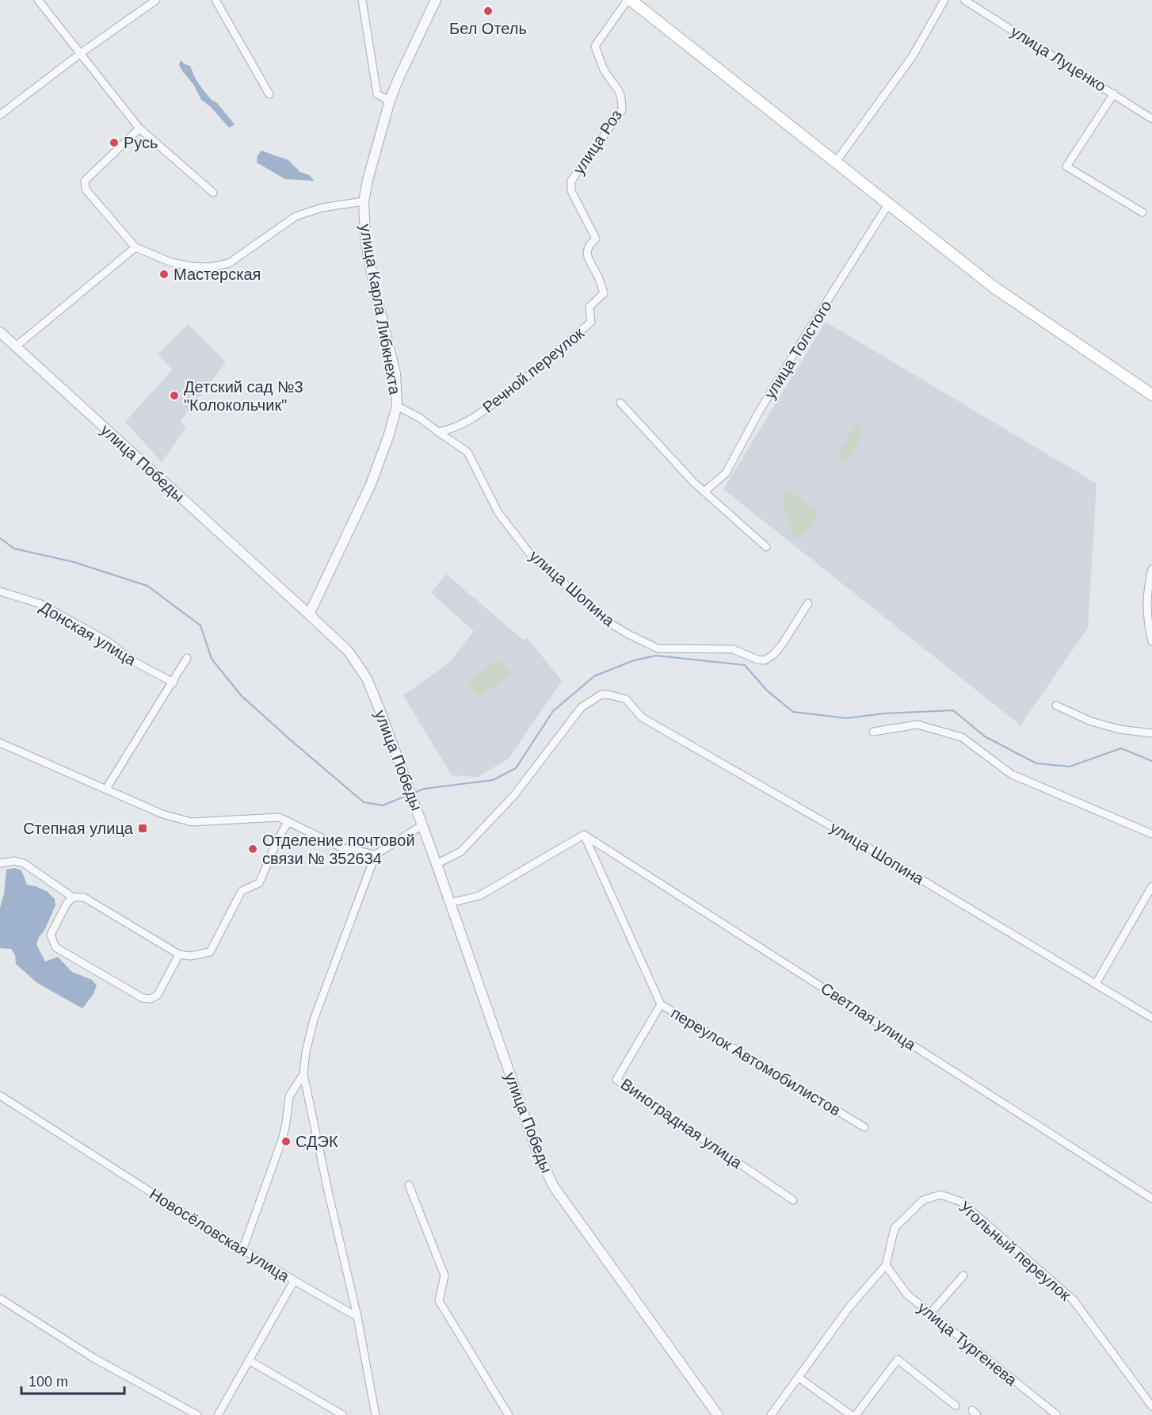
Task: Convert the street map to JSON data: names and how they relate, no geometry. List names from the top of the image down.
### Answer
{
  "streets": {
    "street": [
      "улица Луценко",
      "улица Роз",
      "улица Карла Либкнехта",
      "улица Толстого",
      "Речной переулок",
      "улица Победы",
      "улица Шопина",
      "Донская улица",
      "Светлая улица",
      "переулок Автомобилистов",
      "Виноградная улица",
      "Новосёловская улица",
      "Угольный переулок",
      "улица Тургенева"
    ]
  },
  "crossings": [
    ["улица Роз", "Речной переулок"],
    ["улица Карла Либкнехта", "улица Победы"],
    ["улица Карла Либкнехта", "улица Шопина"],
    ["Речной переулок", "улица Шопина"],
    ["улица Победы", "улица Шопина"],
    ["Светлая улица", "переулок Автомобилистов"],
    ["переулок Автомобилистов", "Виноградная улица"],
    ["Угольный переулок", "улица Тургенева"]
  ],
  "places": {
    "other": [
      "Бел Отель",
      "Русь",
      "Мастерская",
      "Детский сад №3 \"Колокольчик\"",
      "Отделение почтовой связи № 352634",
      "СДЭК"
    ],
    "transit": ["Степная улица"]
  },
  "scale_bar": "100 m"
}
